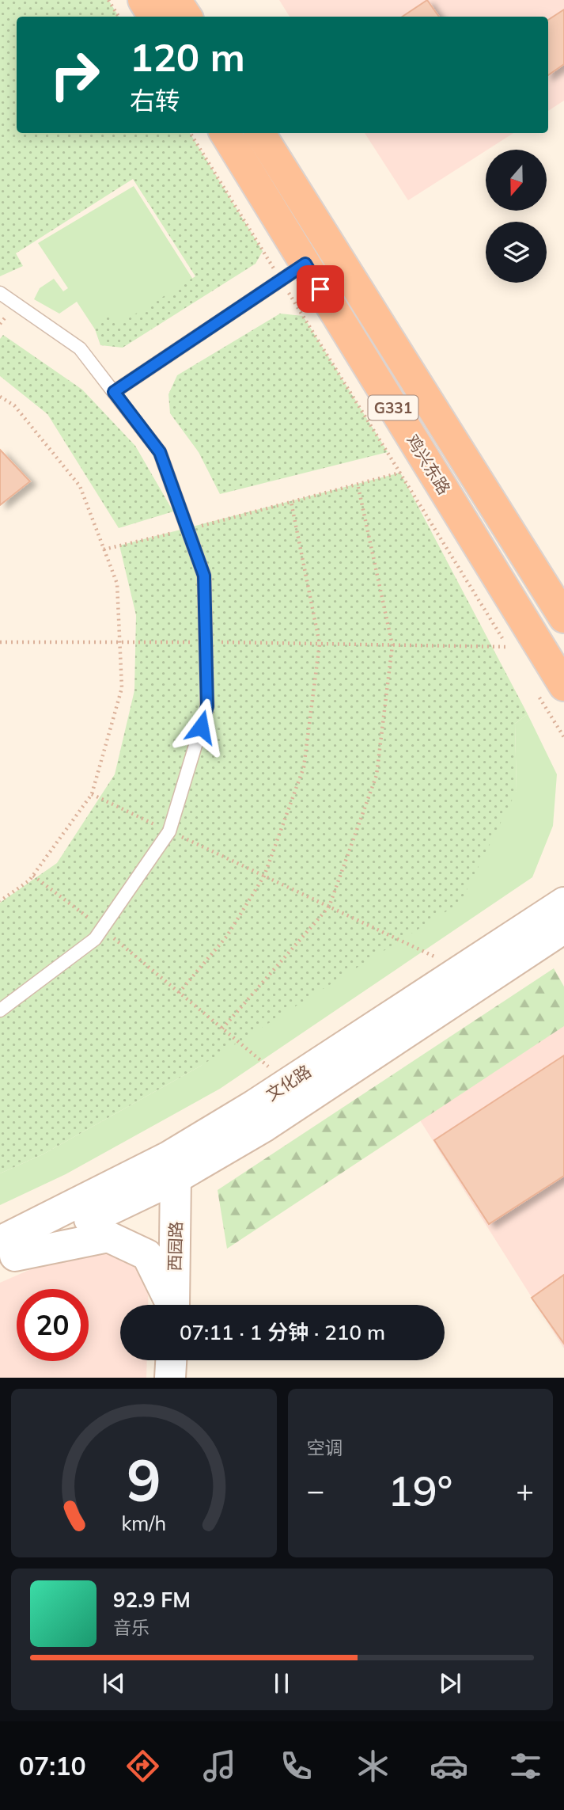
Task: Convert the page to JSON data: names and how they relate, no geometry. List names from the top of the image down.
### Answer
{
  "streets": {
    "highway": ["G331", "鸡兴东路"],
    "main road": ["文化路", "西园路"]
  },
  "crossings": [
    ["文化路", "西园路"]
  ],
  "north": "bottom",
  "page": {
    "turn": ["120 m", "右转"],
    "limit": "20",
    "trip": "07:11 · 1 分钟 · 210 m",
    "tile": "空调",
    "heat": ["−", "19°", "+"],
    "song": ["92.9 FM", "音乐"],
    "tabs": "07:10",
    "gauge": ["9", "km/h"]
  }
}
